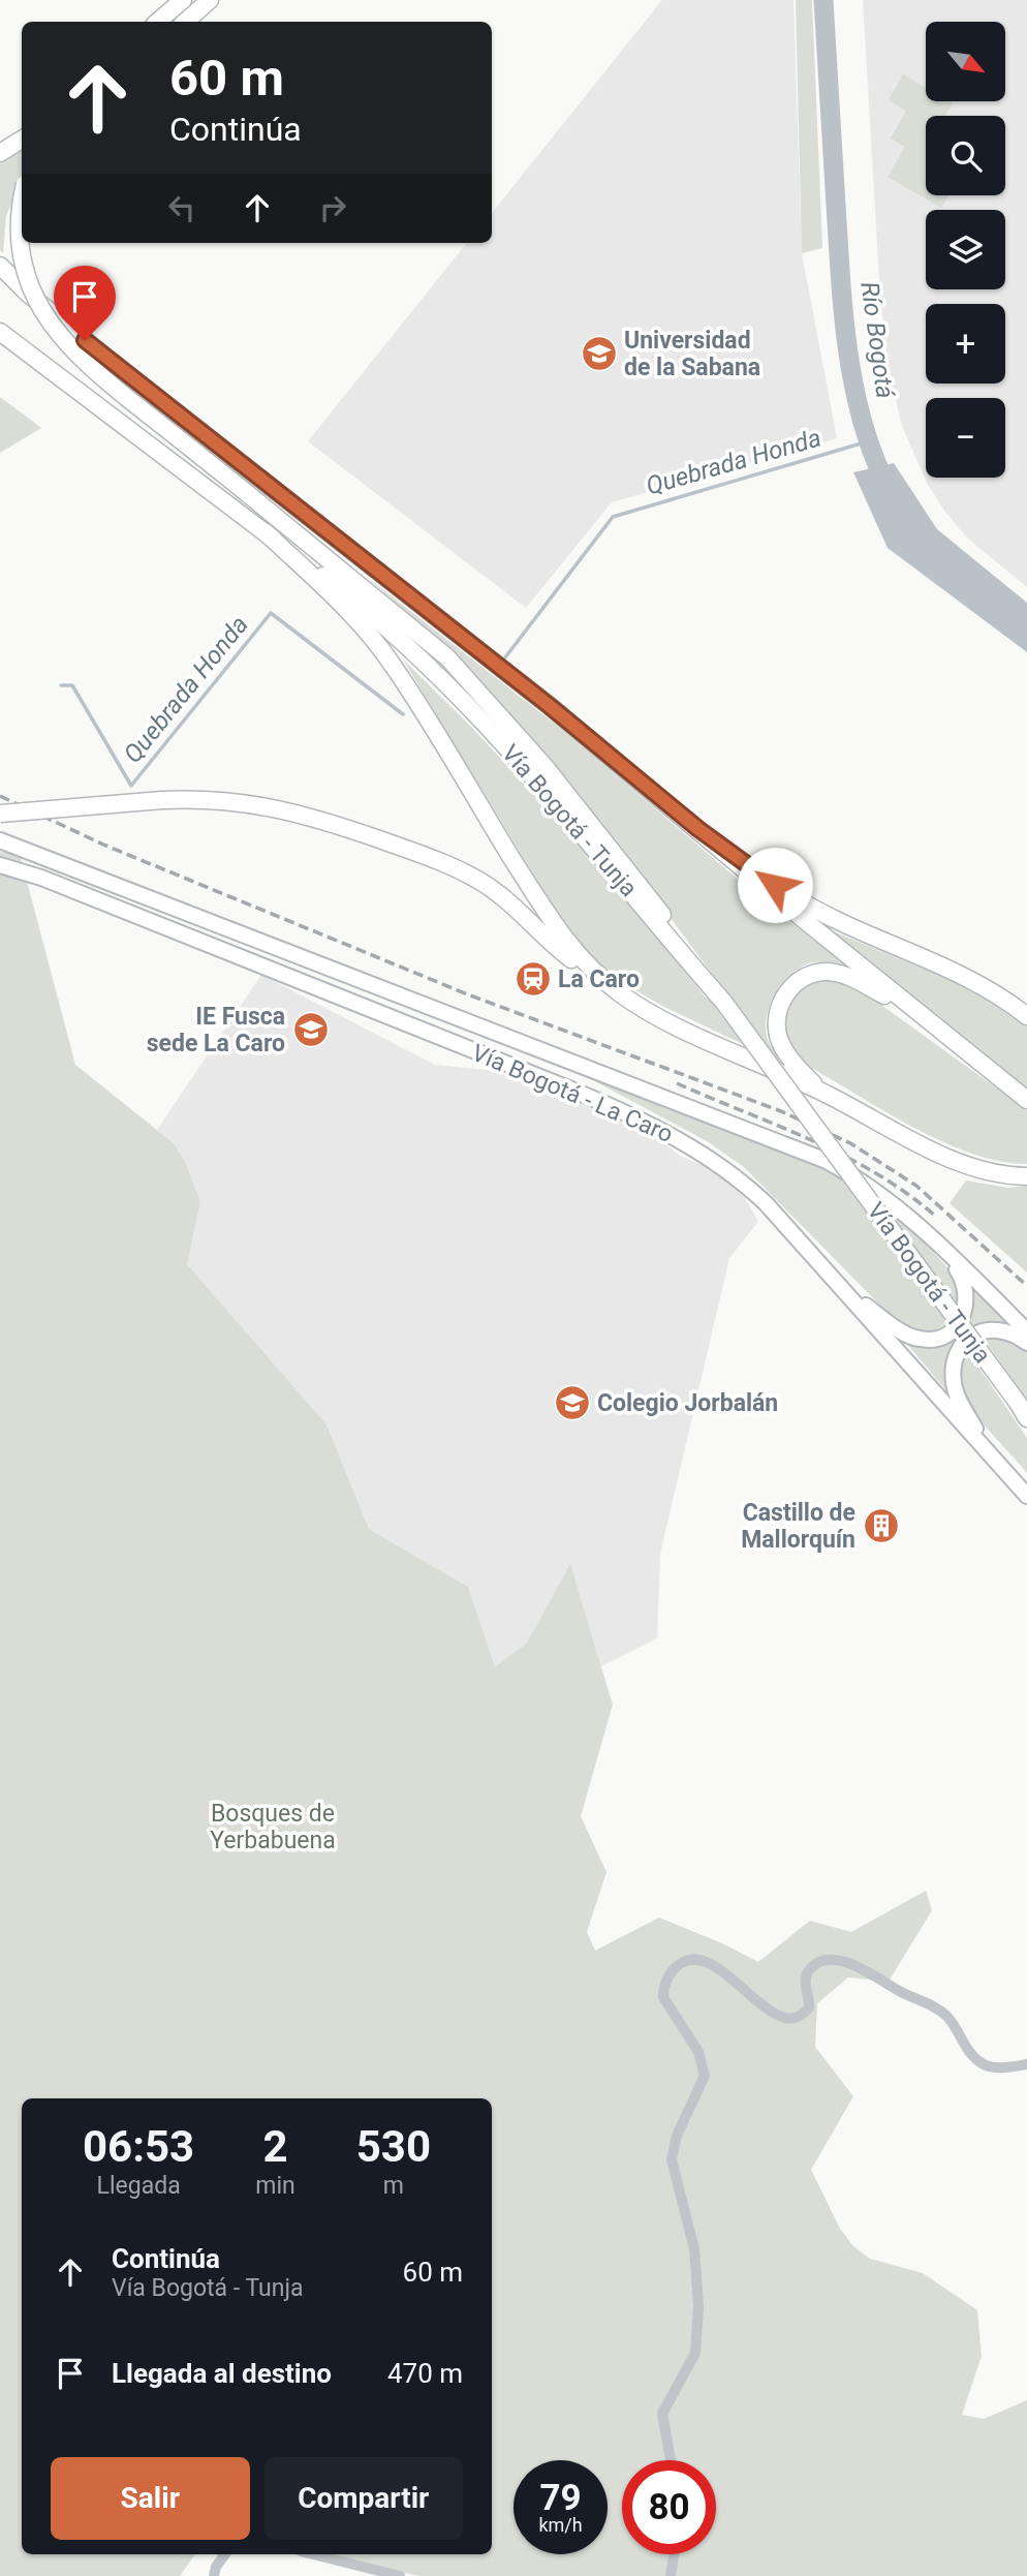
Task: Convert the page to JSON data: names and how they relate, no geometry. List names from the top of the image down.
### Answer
{
  "streets": {
    "highway": ["Vía Bogotá - Tunja"],
    "main road": ["Vía Bogotá - La Caro"]
  },
  "water": ["Río Bogotá", "Quebrada Honda"],
  "parks": ["Bosques de Yerbabuena"],
  "places": {
    "school or university": ["Universidad de la Sabana", "IE Fusca sede La Caro", "Colegio Jorbalán"],
    "station": ["La Caro"],
    "building": ["Castillo de Mallorquín"]
  },
  "north": "bottom right",
  "page": {
    "map_buttons": ["+", "−"],
    "turn": ["60 m", "Continúa"],
    "eta": [
      "06:53",
      "Llegada",
      "2",
      "min",
      "530",
      "m"
    ],
    "list": [
      {
        "name": "Continúa",
        "note": "Vía Bogotá - Tunja",
        "value": "60 m"
      },
      {
        "name": "Llegada al destino",
        "value": "470 m"
      }
    ],
    "buttons": ["Salir", "Compartir"],
    "speed": "79 km/h",
    "limit": "80"
  }
}
